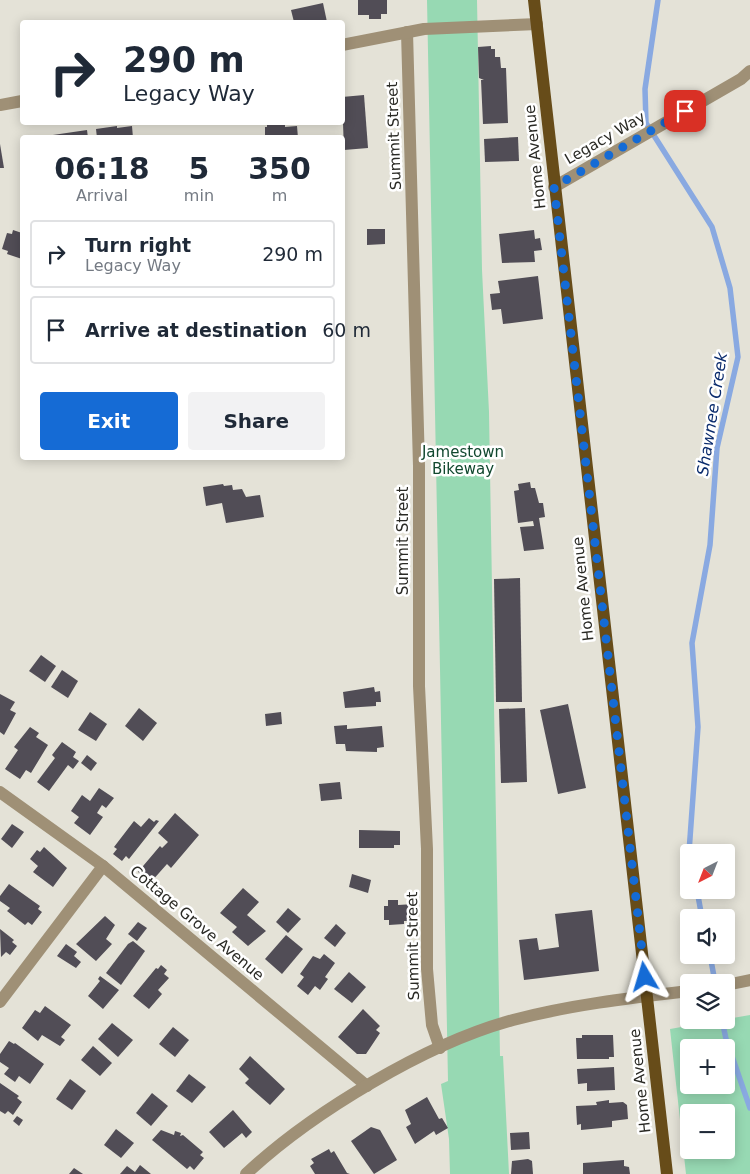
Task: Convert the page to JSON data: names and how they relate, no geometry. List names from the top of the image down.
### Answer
{
  "streets": {
    "main road": ["Home Avenue"],
    "street": ["Summit Street", "Legacy Way", "Cottage Grove Avenue"]
  },
  "crossings": [
    ["Legacy Way", "Home Avenue"]
  ],
  "water": ["Shawnee Creek"],
  "parks": ["Jamestown Bikeway"],
  "north": "bottom left",
  "page": {
    "turn": ["290 m", "Legacy Way"],
    "eta": [
      "06:18",
      "Arrival",
      "5",
      "min",
      "350",
      "m"
    ],
    "list": [
      {
        "name": "Turn right",
        "note": "Legacy Way",
        "value": "290 m"
      },
      {
        "name": "Arrive at destination",
        "value": "60 m"
      }
    ],
    "buttons": ["Exit", "Share"],
    "map_buttons": ["+", "−"]
  }
}
